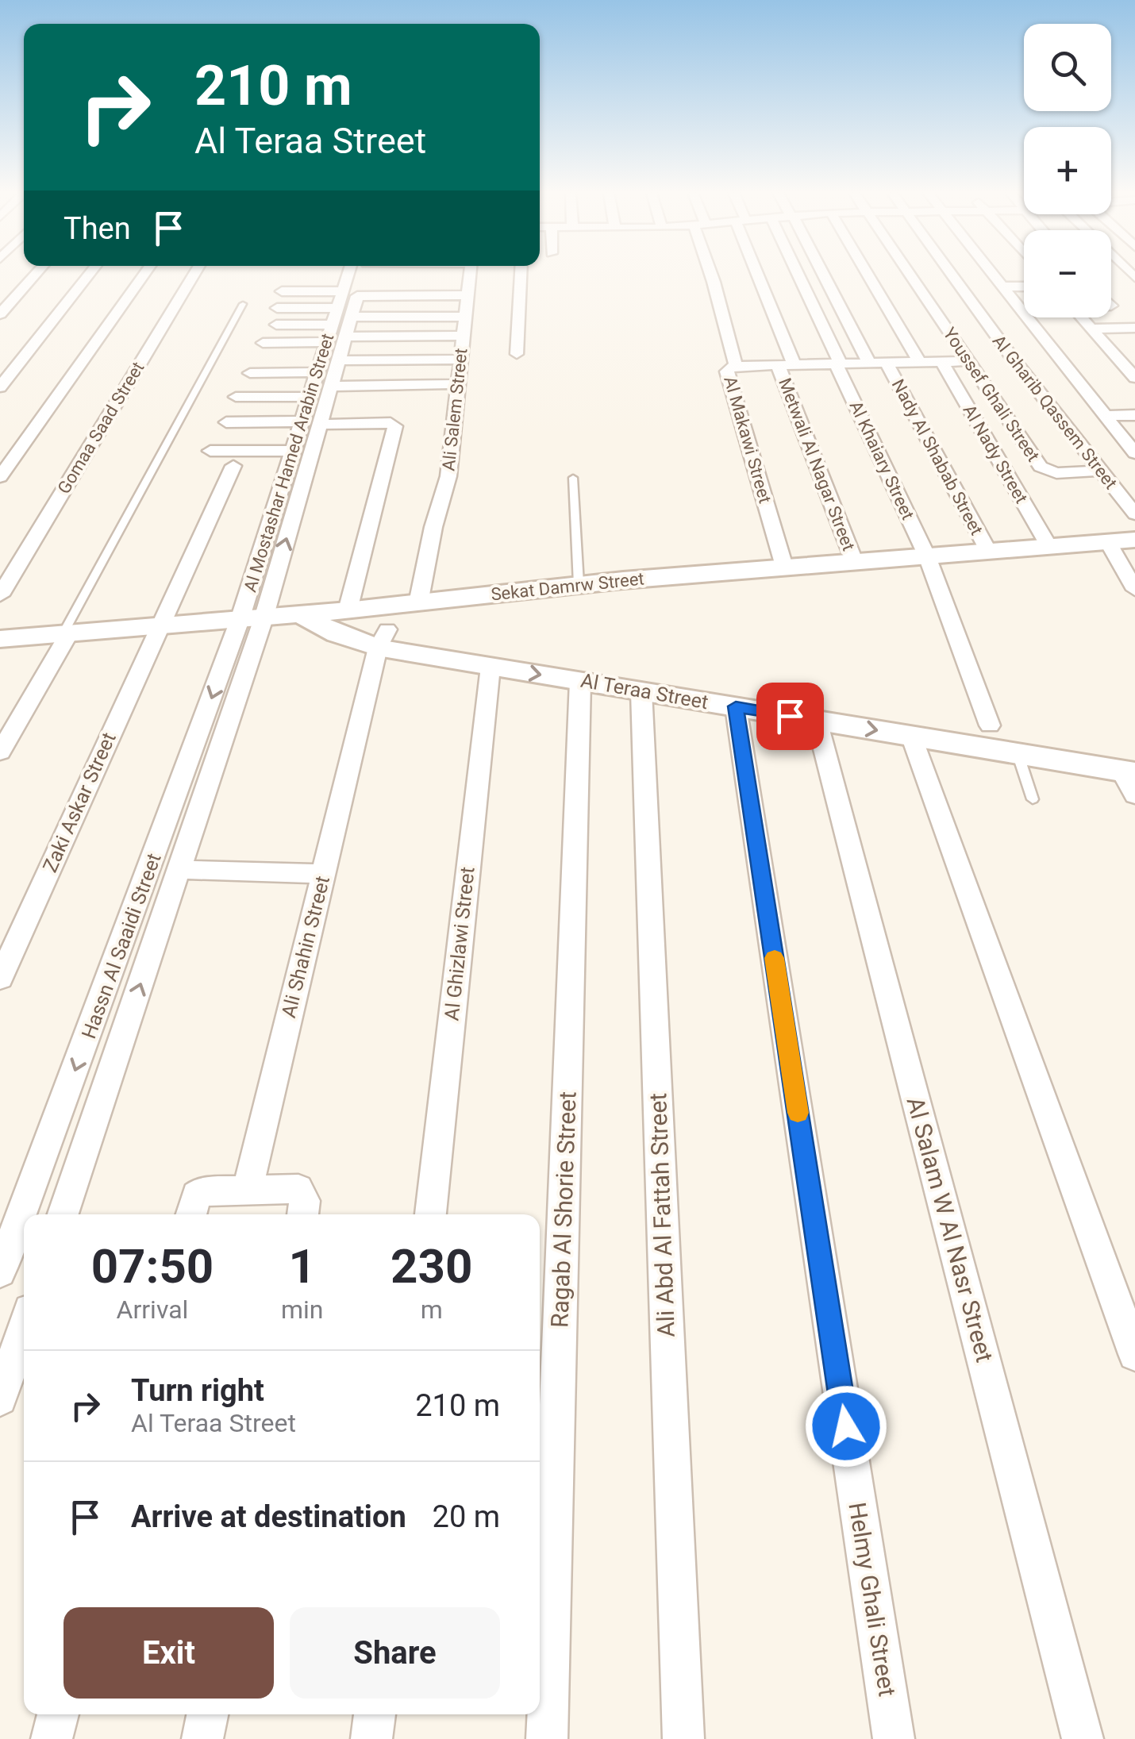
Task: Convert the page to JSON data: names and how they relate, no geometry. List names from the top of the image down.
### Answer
{
  "streets": {
    "main road": ["Sekat Damrw Street", "Al Teraa Street"],
    "street": [
      "Youssef Ghali Street",
      "Ali Salem Street",
      "Al Gharib Qassem Street",
      "Gomaa Saad Street",
      "Al Makawi Street",
      "Al Nady Street",
      "Nady Al Shabab Street",
      "Al Khaiary Street",
      "Al Mostashar Hamed Arabin Street",
      "Metwali Al Nagar Street",
      "Zaki Askar Street",
      "Al Ghizlawi Street",
      "Hassn Al Saaidi Street",
      "Ali Shahin Street",
      "Ragab Al Shorie Street",
      "Ali Abd Al Fattah Street",
      "Al Salam W Al Nasr Street",
      "Helmy Ghali Street"
    ]
  },
  "crossings": [
    ["Youssef Ghali Street", "Al Gharib Qassem Street"],
    ["Ali Salem Street", "Sekat Damrw Street"],
    ["Al Makawi Street", "Sekat Damrw Street"],
    ["Al Nady Street", "Sekat Damrw Street"],
    ["Nady Al Shabab Street", "Sekat Damrw Street"],
    ["Al Khaiary Street", "Sekat Damrw Street"],
    ["Al Khaiary Street", "Al Teraa Street"],
    ["Al Mostashar Hamed Arabin Street", "Sekat Damrw Street"],
    ["Al Mostashar Hamed Arabin Street", "Hassn Al Saaidi Street"],
    ["Metwali Al Nagar Street", "Sekat Damrw Street"],
    ["Sekat Damrw Street", "Al Teraa Street"],
    ["Sekat Damrw Street", "Zaki Askar Street"],
    ["Sekat Damrw Street", "Hassn Al Saaidi Street"],
    ["Al Teraa Street", "Al Ghizlawi Street"],
    ["Al Teraa Street", "Ali Shahin Street"],
    ["Al Teraa Street", "Ragab Al Shorie Street"],
    ["Al Teraa Street", "Ali Abd Al Fattah Street"],
    ["Al Teraa Street", "Al Salam W Al Nasr Street"],
    ["Al Teraa Street", "Helmy Ghali Street"]
  ],
  "page": {
    "map_buttons": ["+", "−"],
    "turn": ["210 m", "Al Teraa Street"],
    "then": "Then",
    "eta": [
      "07:50",
      "Arrival",
      "1",
      "min",
      "230",
      "m"
    ],
    "list": [
      {
        "name": "Turn right",
        "note": "Al Teraa Street",
        "value": "210 m"
      },
      {
        "name": "Arrive at destination",
        "value": "20 m"
      }
    ],
    "buttons": ["Exit", "Share"]
  }
}
